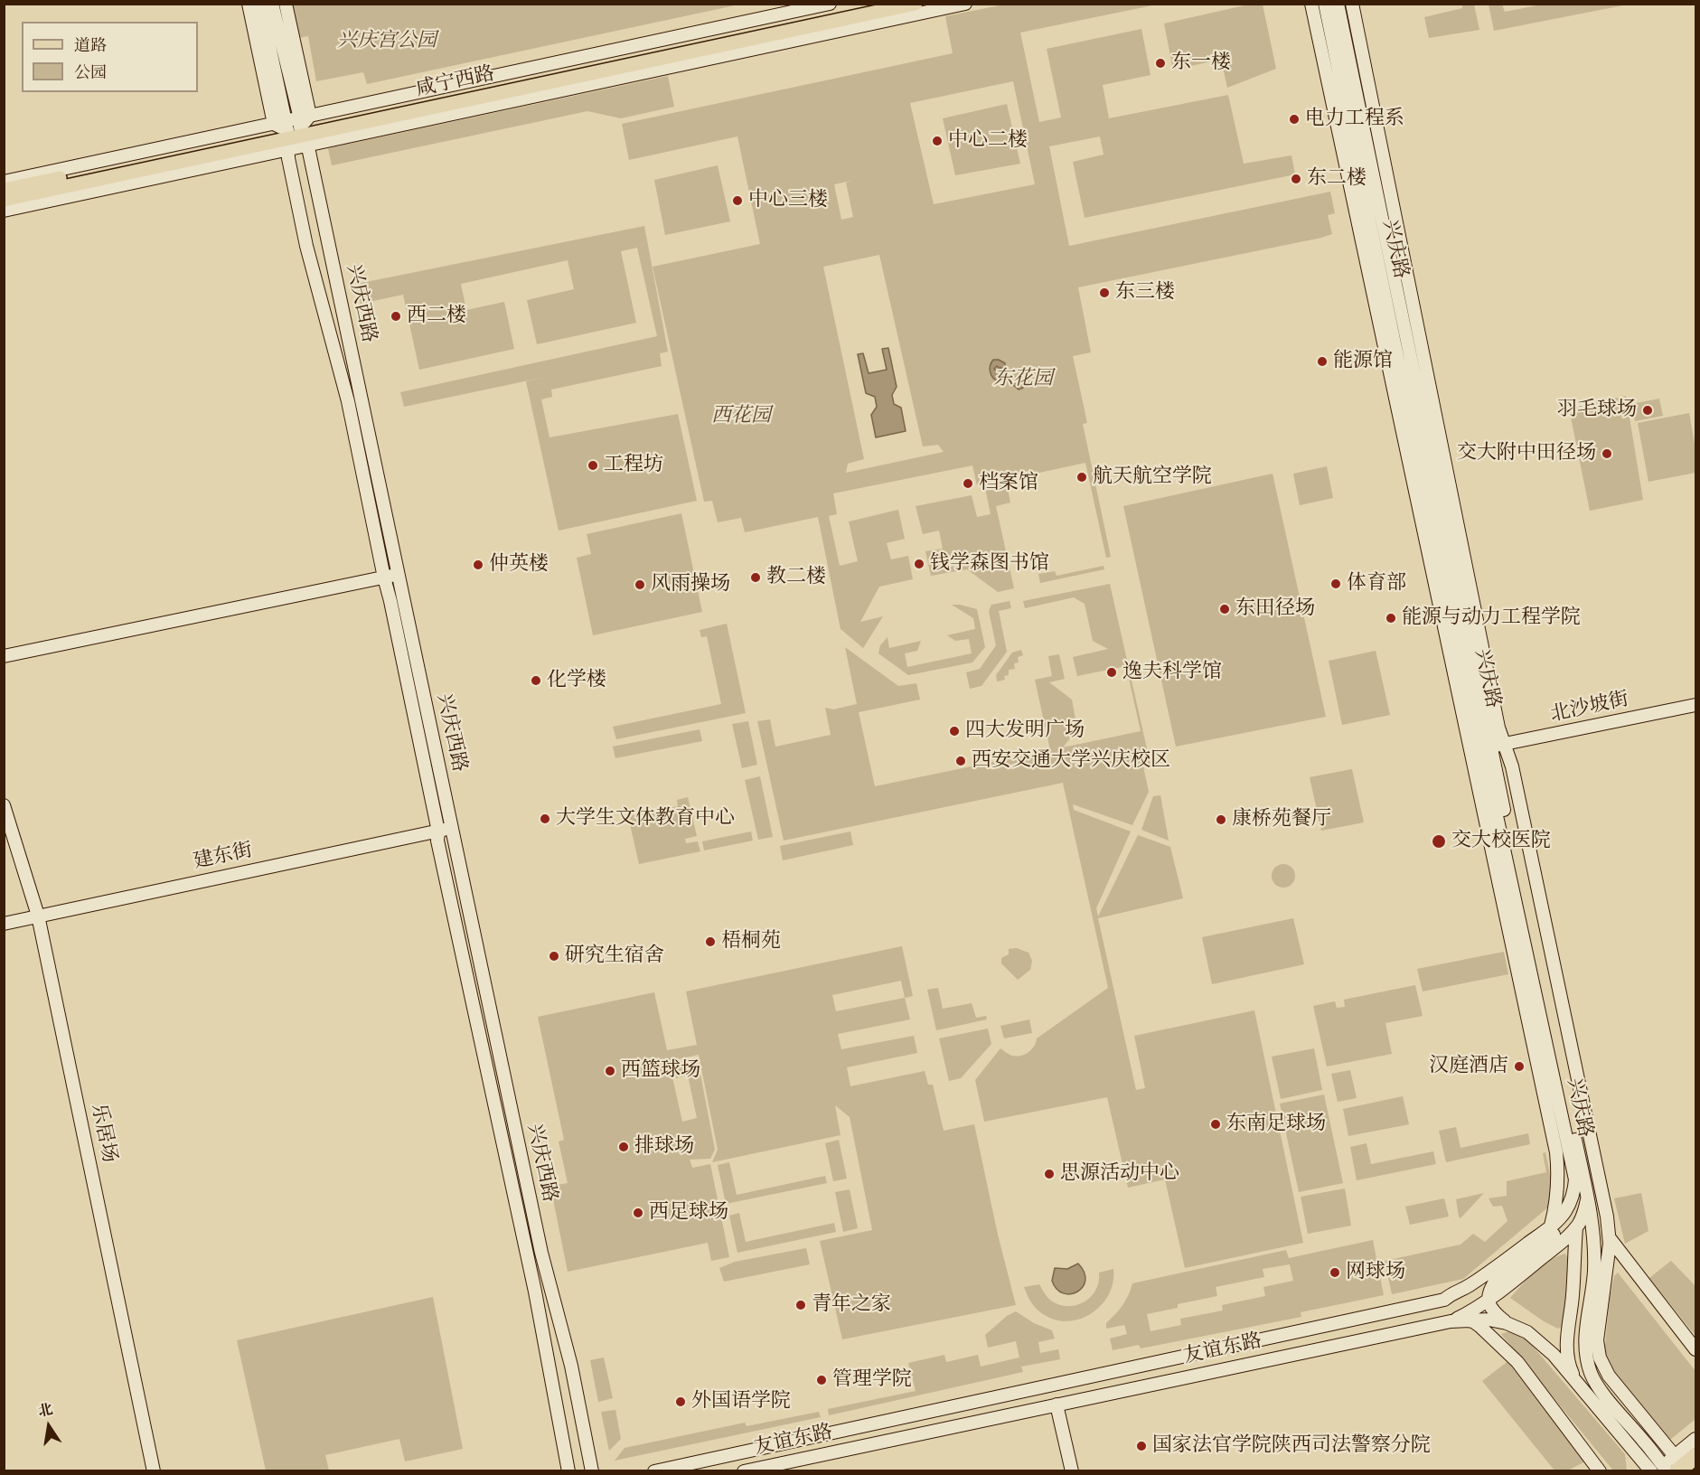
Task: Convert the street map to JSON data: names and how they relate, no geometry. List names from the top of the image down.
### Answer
{
  "streets": {
    "main road": [
      "咸宁西路",
      "兴庆路",
      "兴庆西路",
      "北沙坡街",
      "建东街",
      "乐居场",
      "友谊东路"
    ]
  },
  "crossings": [
    ["咸宁西路", "兴庆西路"],
    ["兴庆路", "北沙坡街"],
    ["兴庆路", "友谊东路"],
    ["兴庆西路", "建东街"],
    ["建东街", "乐居场"]
  ],
  "parks": ["兴庆宫公园", "东花园", "西花园"],
  "places": [
    "东一楼",
    "电力工程系",
    "中心二楼",
    "东二楼",
    "中心三楼",
    "东三楼",
    "西二楼",
    "能源馆",
    "羽毛球场",
    "交大附中田径场",
    "工程坊",
    "航天航空学院",
    "档案馆",
    "钱学森图书馆",
    "仲英楼",
    "教二楼",
    "体育部",
    "风雨操场",
    "东田径场",
    "能源与动力工程学院",
    "逸夫科学馆",
    "化学楼",
    "四大发明广场",
    "西安交通大学兴庆校区",
    "大学生文体教育中心",
    "康桥苑餐厅",
    "交大校医院",
    "梧桐苑",
    "研究生宿舍",
    "汉庭酒店",
    "西篮球场",
    "东南足球场",
    "排球场",
    "思源活动中心",
    "西足球场",
    "网球场",
    "青年之家",
    "管理学院",
    "外国语学院",
    "国家法官学院陕西司法警察分院"
  ],
  "legend": ["道路", "公园"],
  "north": "top"
}
